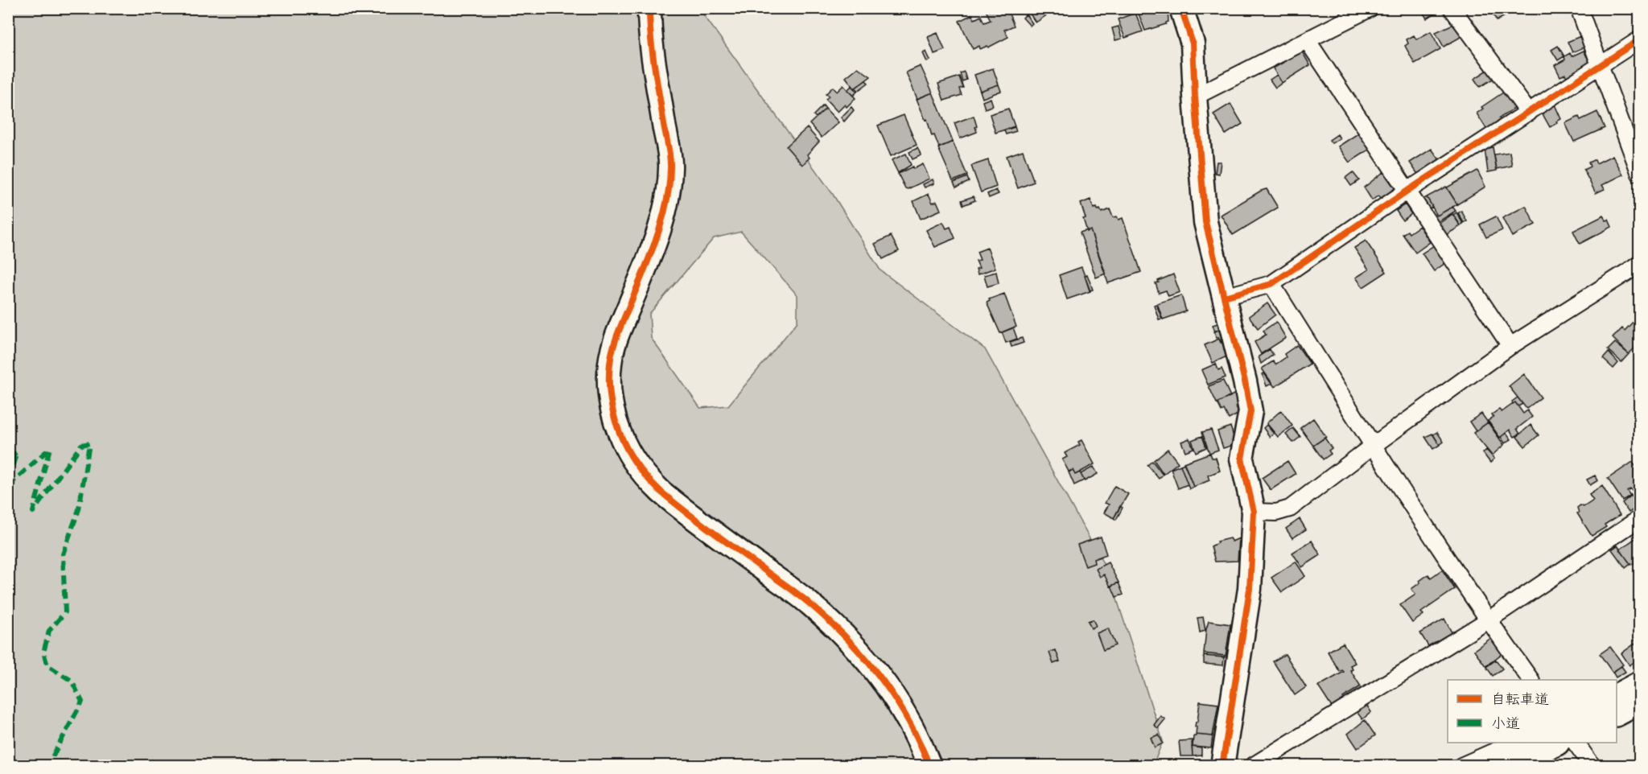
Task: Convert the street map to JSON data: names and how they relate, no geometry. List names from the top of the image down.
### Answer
{
  "legend": ["自転車道", "小道"]
}
